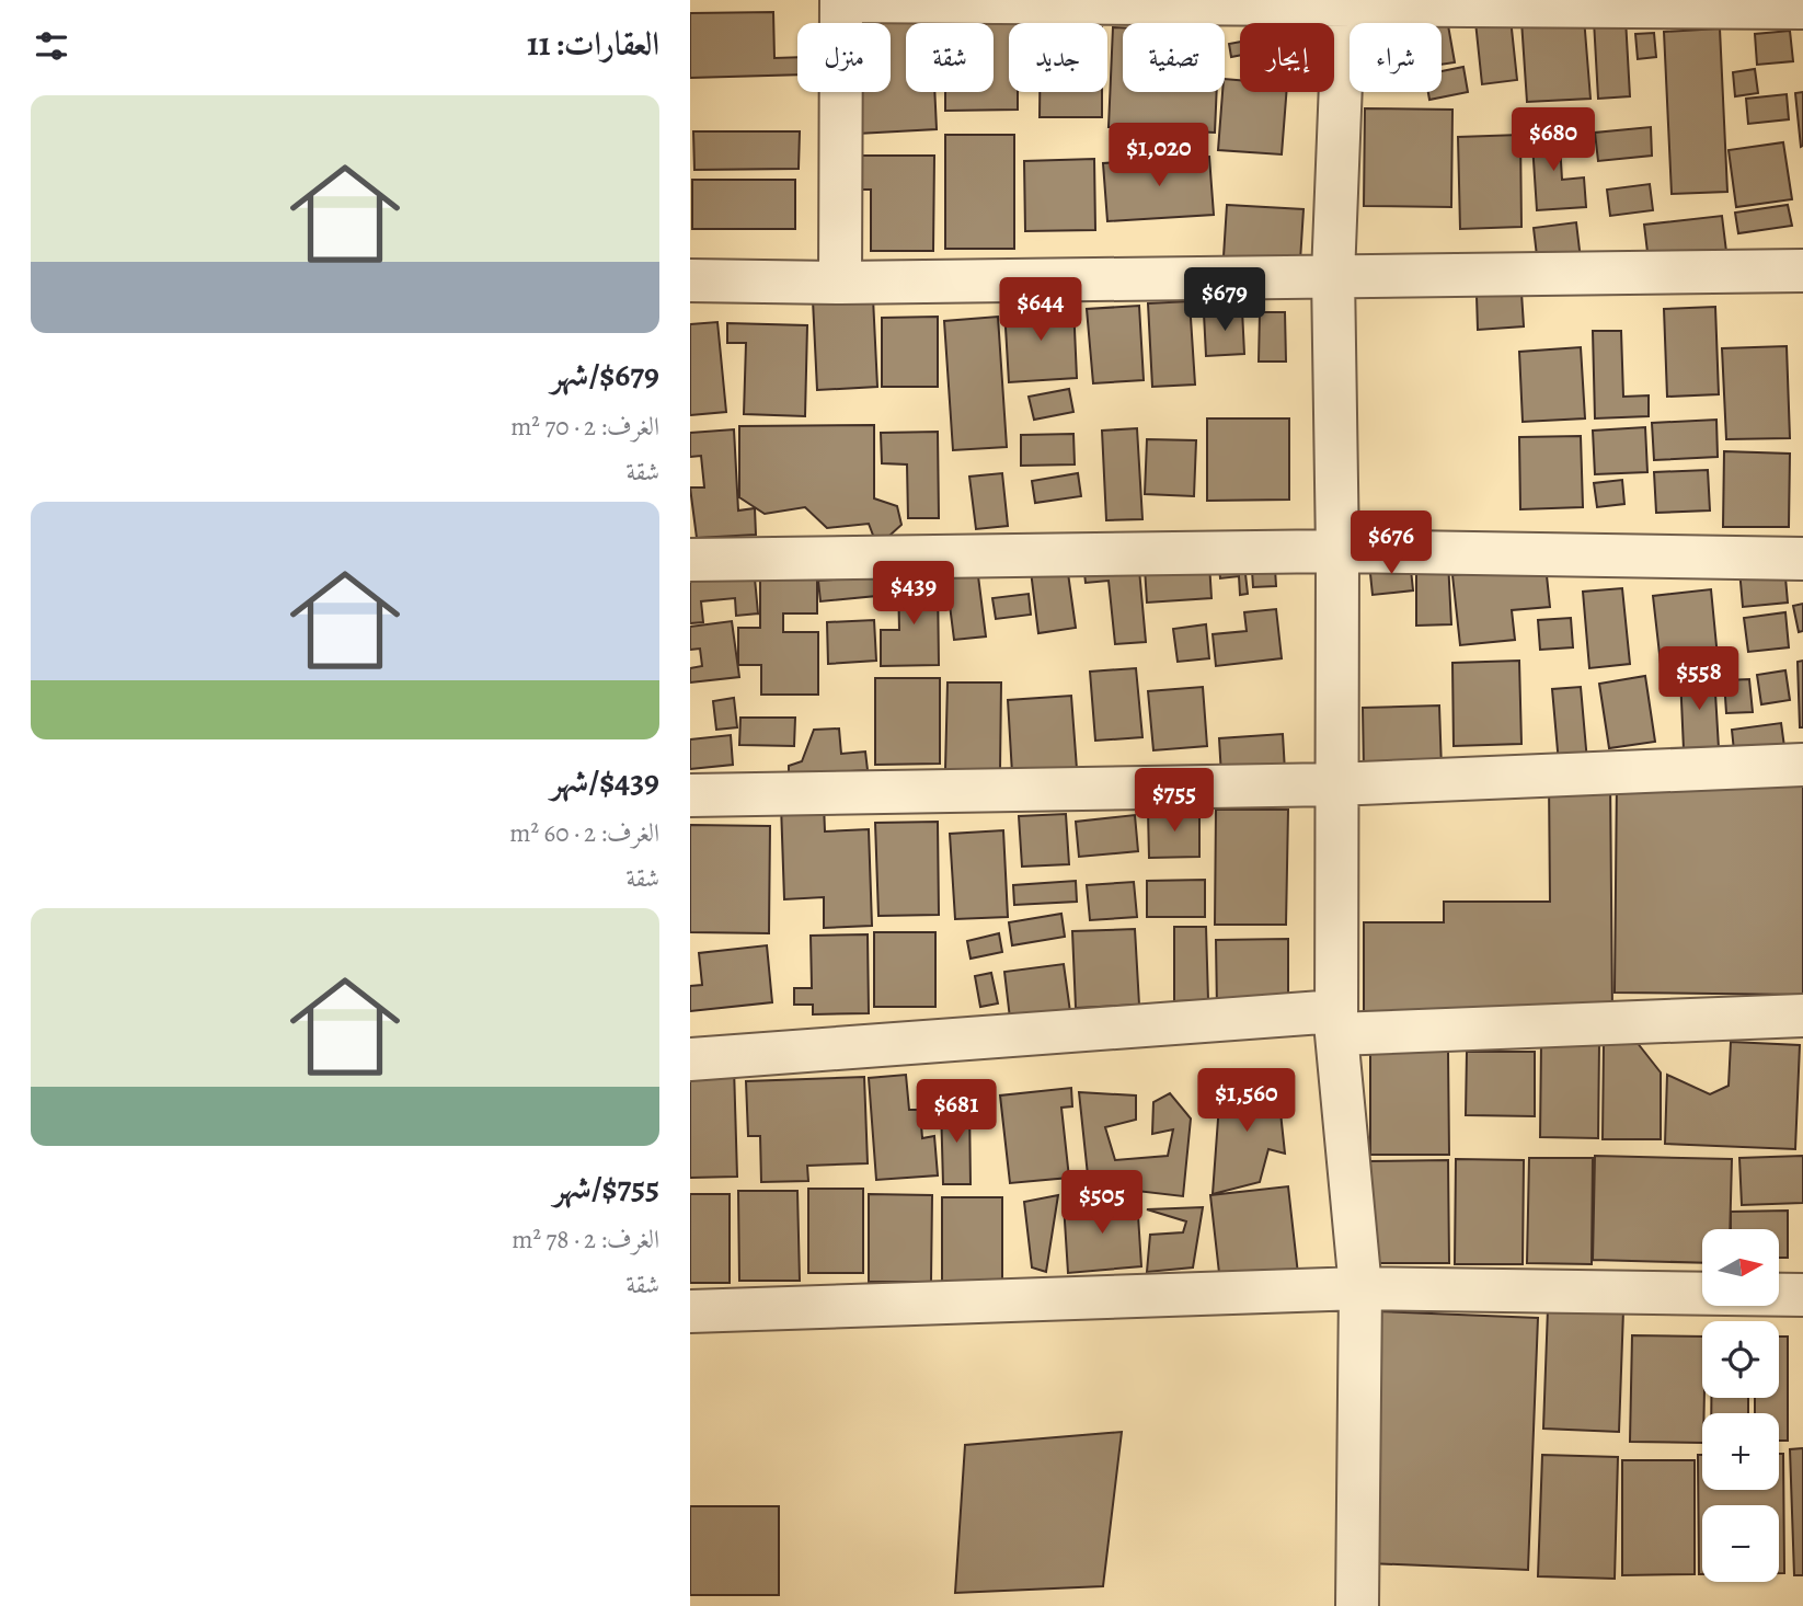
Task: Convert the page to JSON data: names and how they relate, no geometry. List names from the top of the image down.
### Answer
{
  "north": "right",
  "page": {
    "heading": "العقارات: 11",
    "chip": [
      "شراء",
      "إيجار",
      "تصفية",
      "جديد",
      "شقة",
      "منزل"
    ],
    "list": [
      {
        "name": "$679/شهر",
        "note": "الغرف: 2 · 70 m² · شقة"
      },
      {
        "name": "$439/شهر",
        "note": "الغرف: 2 · 60 m² · شقة"
      },
      {
        "name": "$755/شهر",
        "note": "الغرف: 2 · 78 m² · شقة"
      }
    ],
    "price": [
      "$680",
      "$1,020",
      "$679",
      "$644",
      "$676",
      "$439",
      "$558",
      "$755",
      "$1,560",
      "$681",
      "$505"
    ],
    "map_buttons": ["+", "−"]
  }
}
